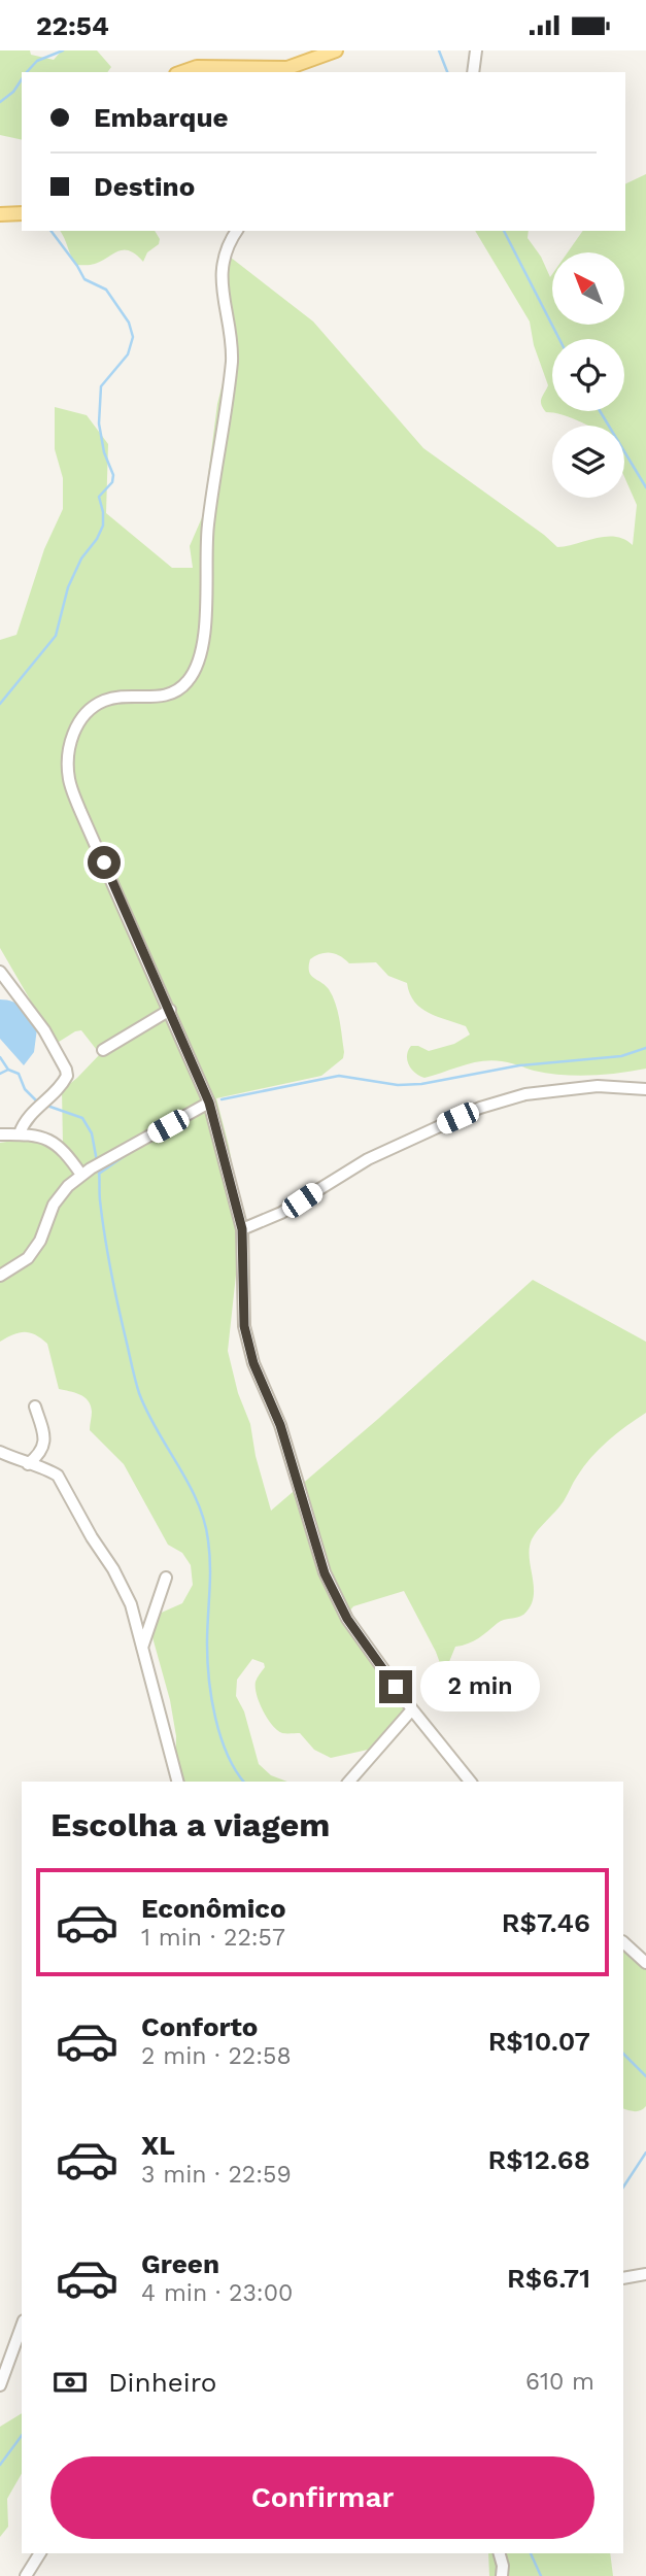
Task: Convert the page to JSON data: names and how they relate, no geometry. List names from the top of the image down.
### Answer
{
  "north": "top left",
  "page": {
    "status": "22:54",
    "banner": ["Embarque", "Destino"],
    "bubble": "2 min",
    "heading": "Escolha a viagem",
    "list": [
      {
        "name": "Econômico",
        "note": "1 min · 22:57",
        "value": "R$7.46"
      },
      {
        "name": "Conforto",
        "note": "2 min · 22:58",
        "value": "R$10.07"
      },
      {
        "name": "XL",
        "note": "3 min · 22:59",
        "value": "R$12.68"
      },
      {
        "name": "Green",
        "note": "4 min · 23:00",
        "value": "R$6.71"
      }
    ],
    "pay": ["Dinheiro", "610 m"],
    "buttons": "Confirmar"
  }
}
